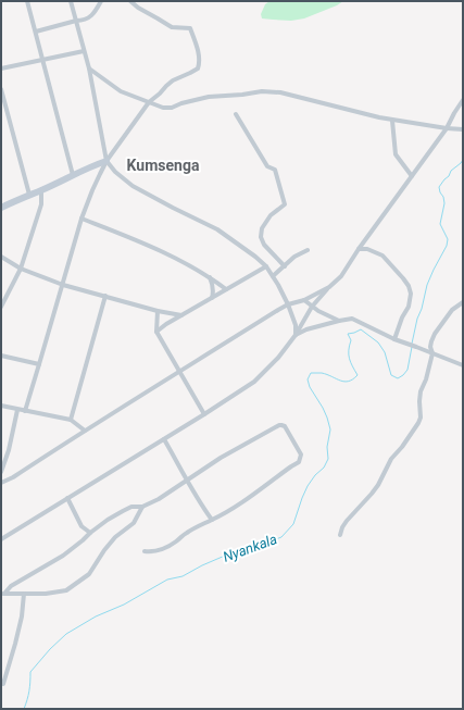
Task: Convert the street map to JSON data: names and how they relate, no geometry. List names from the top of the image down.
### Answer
{
  "districts": ["Kumsenga"],
  "water": ["Nyankala"]
}
